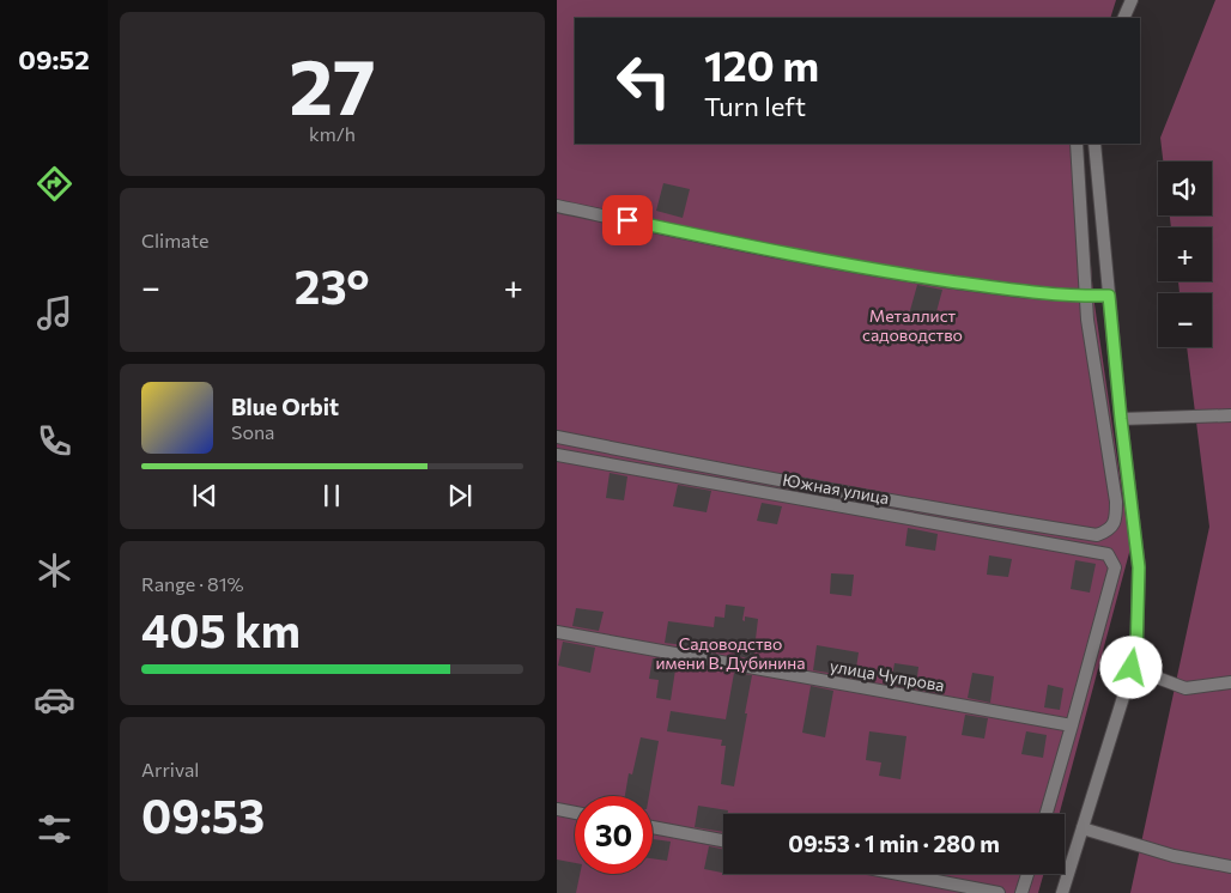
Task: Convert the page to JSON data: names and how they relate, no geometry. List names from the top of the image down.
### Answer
{
  "streets": {
    "street": ["Южная улица", "улица Чупрова"]
  },
  "crossings": [
    ["Южная улица", "улица Чупрова"]
  ],
  "parks": ["Металлист садоводство", "Садоводство имени В. Дубинина"],
  "page": {
    "tabs": "09:52",
    "tile": [
      ["27", "km/h"],
      "Climate",
      ["Range · 81%", "405 km"],
      ["Arrival", "09:53"]
    ],
    "turn": ["120 m", "Turn left"],
    "map_buttons": ["+", "−"],
    "heat": ["−", "23°", "+"],
    "song": ["Blue Orbit", "Sona"],
    "limit": "30",
    "trip": "09:53 · 1 min · 280 m"
  }
}
